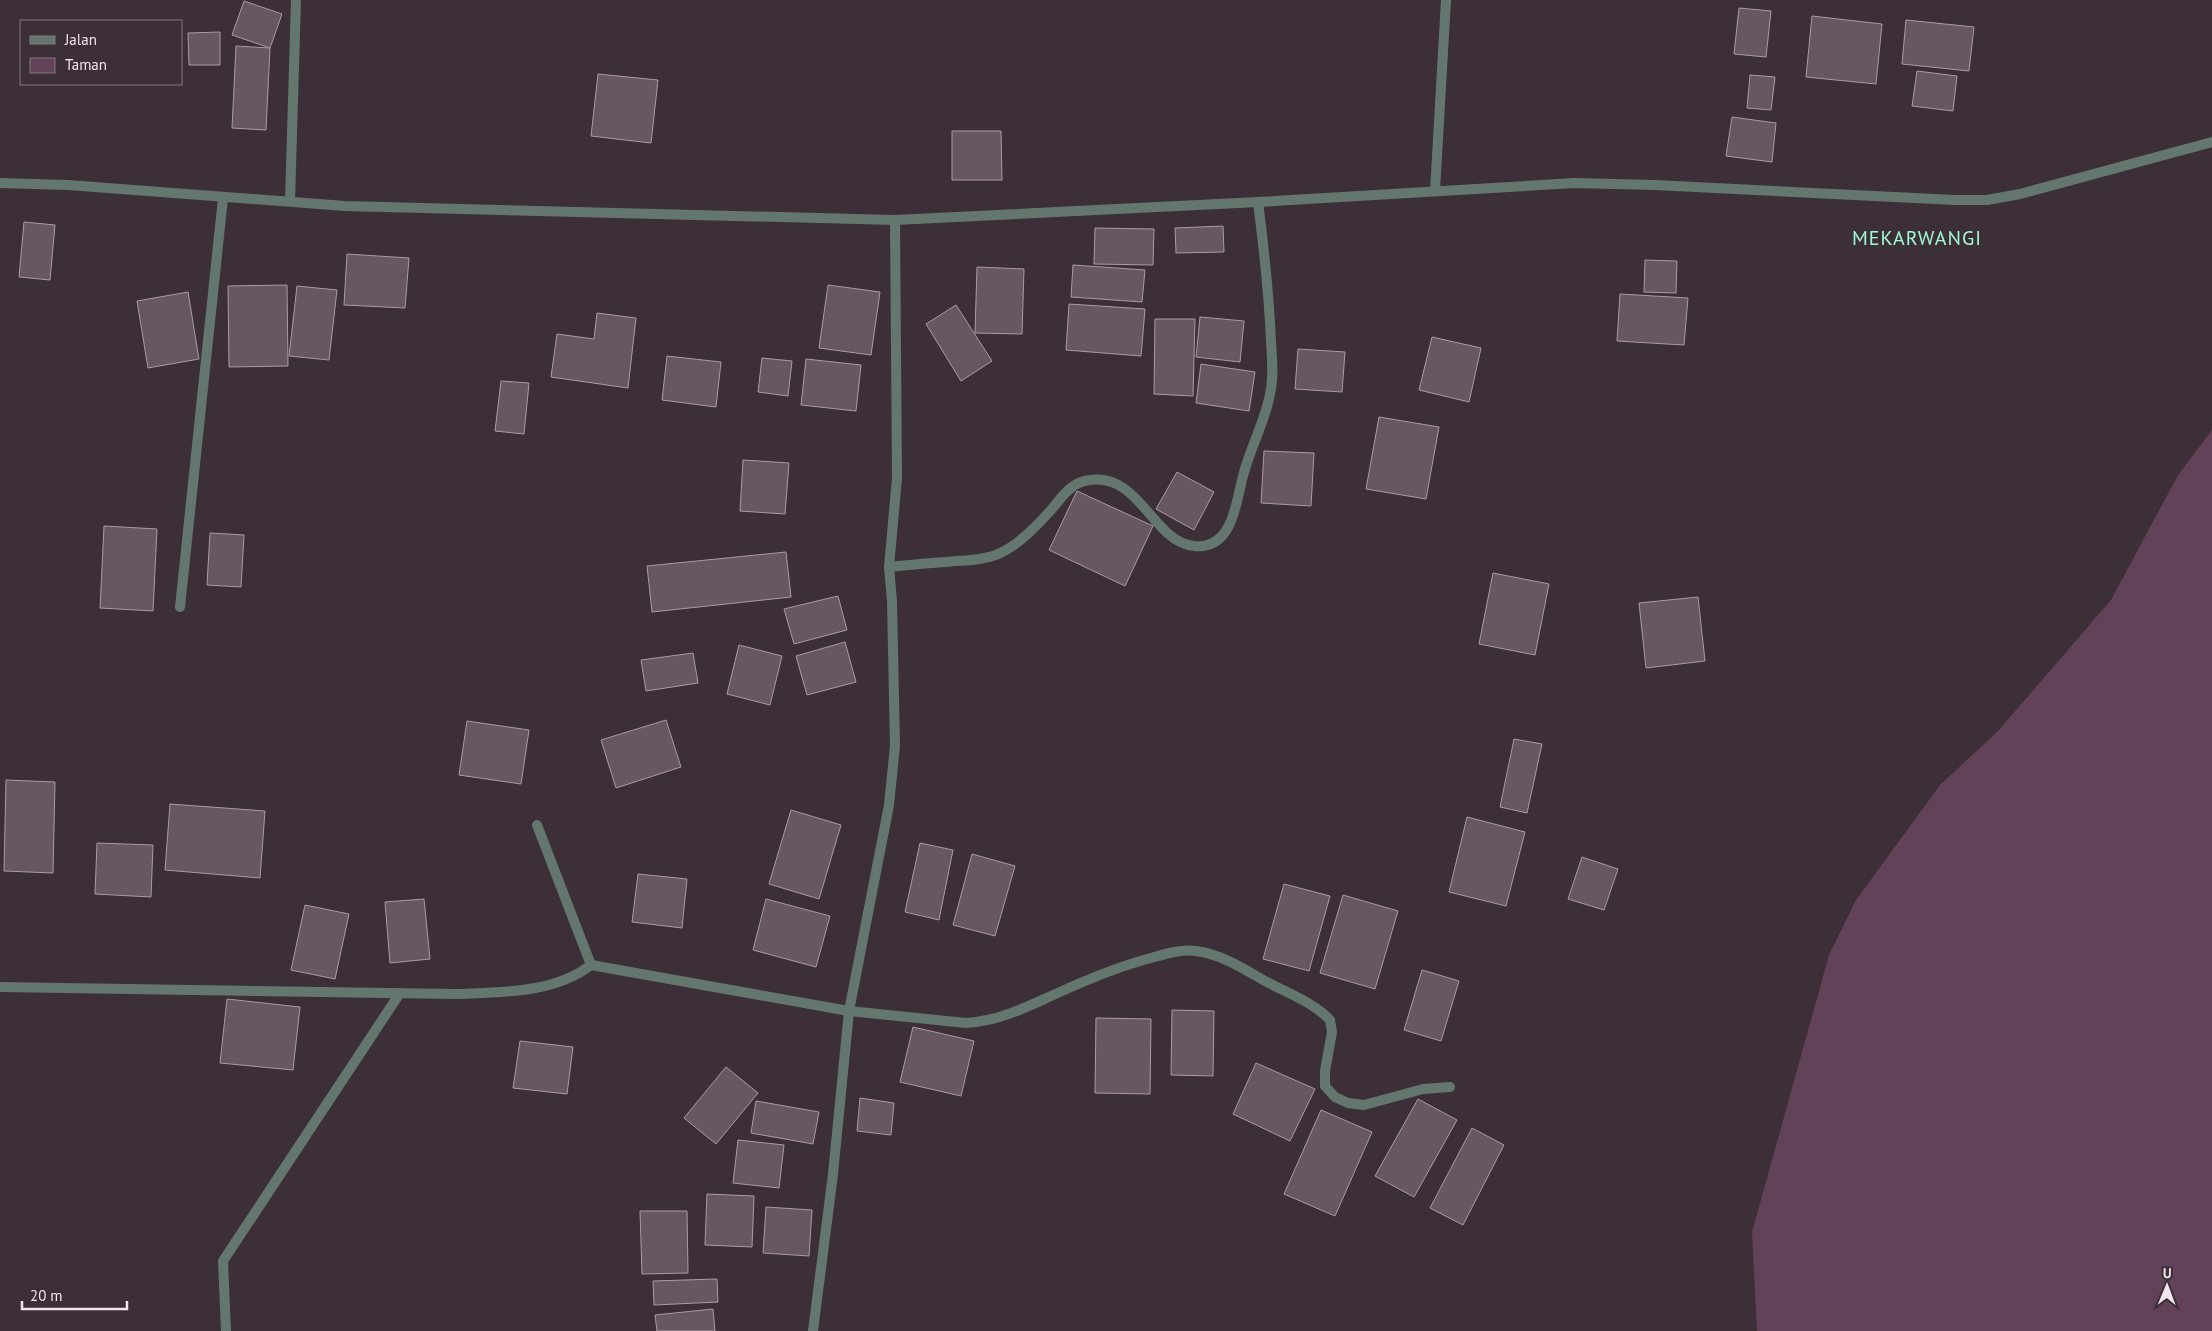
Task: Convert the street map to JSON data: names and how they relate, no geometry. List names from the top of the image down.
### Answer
{
  "districts": ["MEKARWANGI"],
  "legend": ["Jalan", "Taman"],
  "scale_bar": "20 m",
  "north": "top"
}
